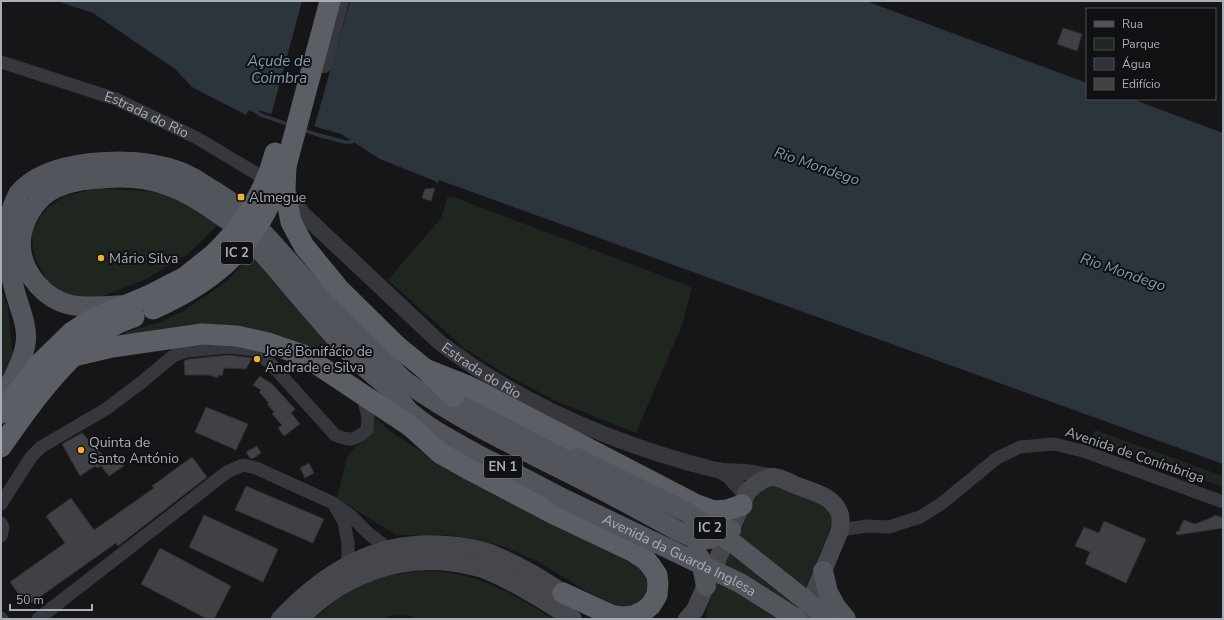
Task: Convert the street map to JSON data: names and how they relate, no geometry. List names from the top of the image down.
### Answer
{
  "streets": {
    "highway": ["IC 2"],
    "main road": ["EN 1", "Avenida da Guarda Inglesa"],
    "street": ["Estrada do Rio", "Avenida de Conímbriga"]
  },
  "crossings": [
    ["EN 1", "Avenida da Guarda Inglesa"]
  ],
  "water": ["Açude de Coimbra", "Rio Mondego"],
  "places": {
    "transit": ["Almegue"],
    "other": ["Mário Silva", "José Bonifácio de Andrade e Silva", "Quinta de Santo António"]
  },
  "legend": [
    "Rua",
    "Parque",
    "Água",
    "Edifício"
  ],
  "scale_bar": "50 m"
}
